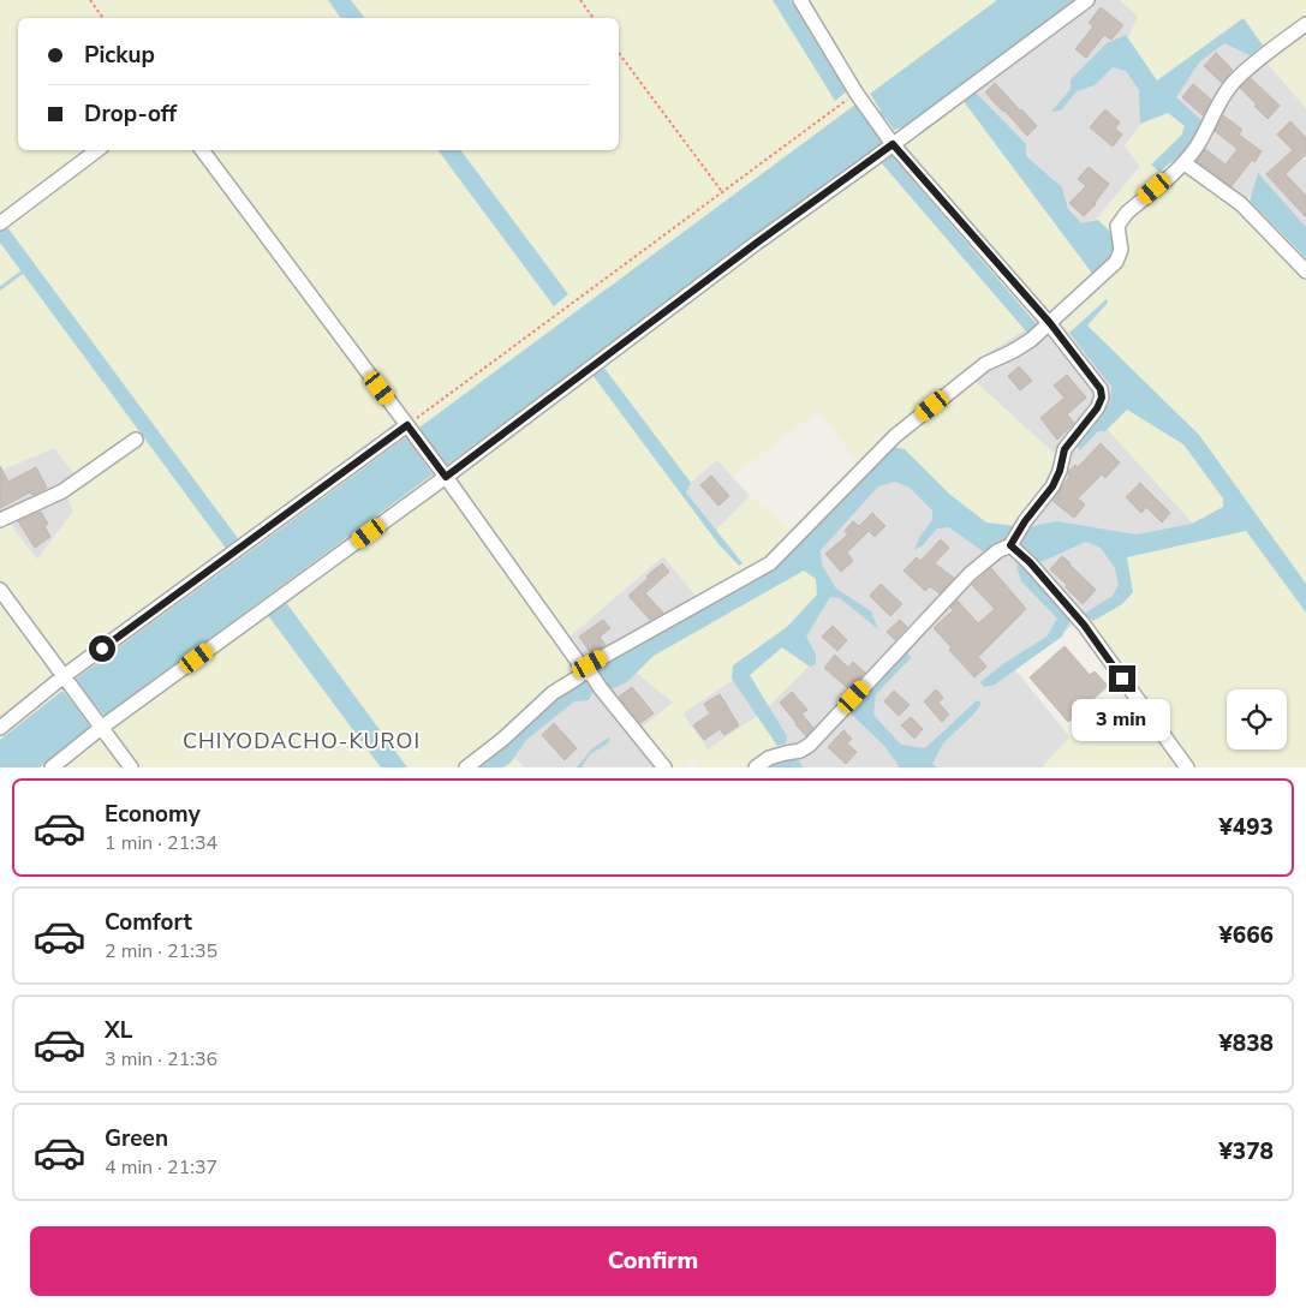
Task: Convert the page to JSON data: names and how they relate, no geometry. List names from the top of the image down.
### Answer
{
  "districts": ["CHIYODACHO-KUROI"],
  "page": {
    "banner": ["Pickup", "Drop-off"],
    "bubble": "3 min",
    "list": [
      {
        "name": "Economy",
        "note": "1 min · 21:34",
        "value": "¥493"
      },
      {
        "name": "Comfort",
        "note": "2 min · 21:35",
        "value": "¥666"
      },
      {
        "name": "XL",
        "note": "3 min · 21:36",
        "value": "¥838"
      },
      {
        "name": "Green",
        "note": "4 min · 21:37",
        "value": "¥378"
      }
    ],
    "buttons": "Confirm"
  }
}
